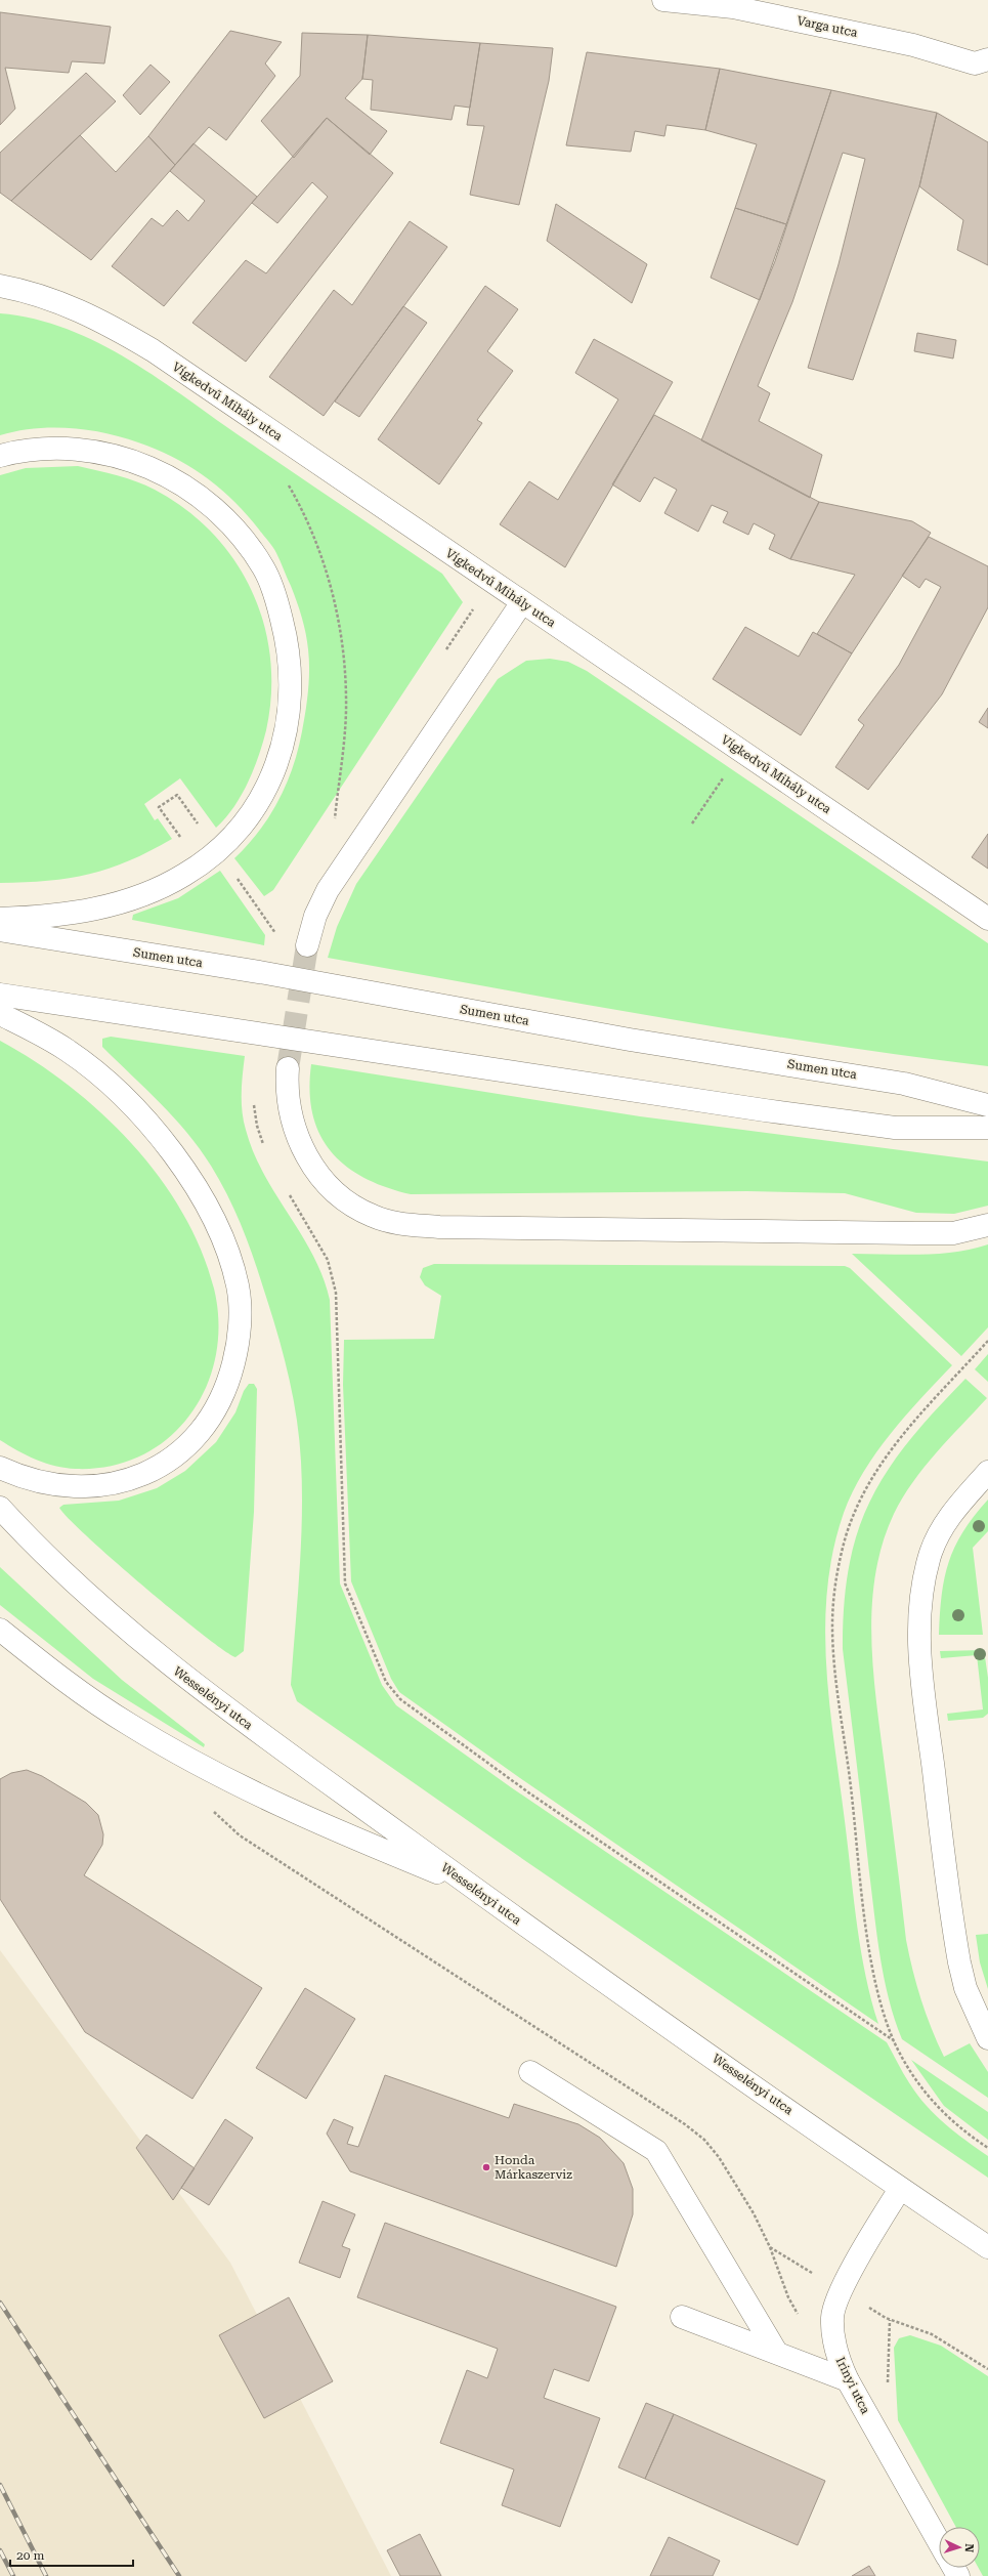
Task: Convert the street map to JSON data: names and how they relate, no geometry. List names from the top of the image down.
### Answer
{
  "streets": {
    "street": [
      "Varga utca",
      "Vígkedvű Mihály utca",
      "Sumen utca",
      "Wesselényi utca",
      "Irinyi utca"
    ]
  },
  "crossings": [
    ["Wesselényi utca", "Irinyi utca"]
  ],
  "places": ["Honda Márkaszerviz"],
  "scale_bar": "20 m",
  "north": "right"
}
